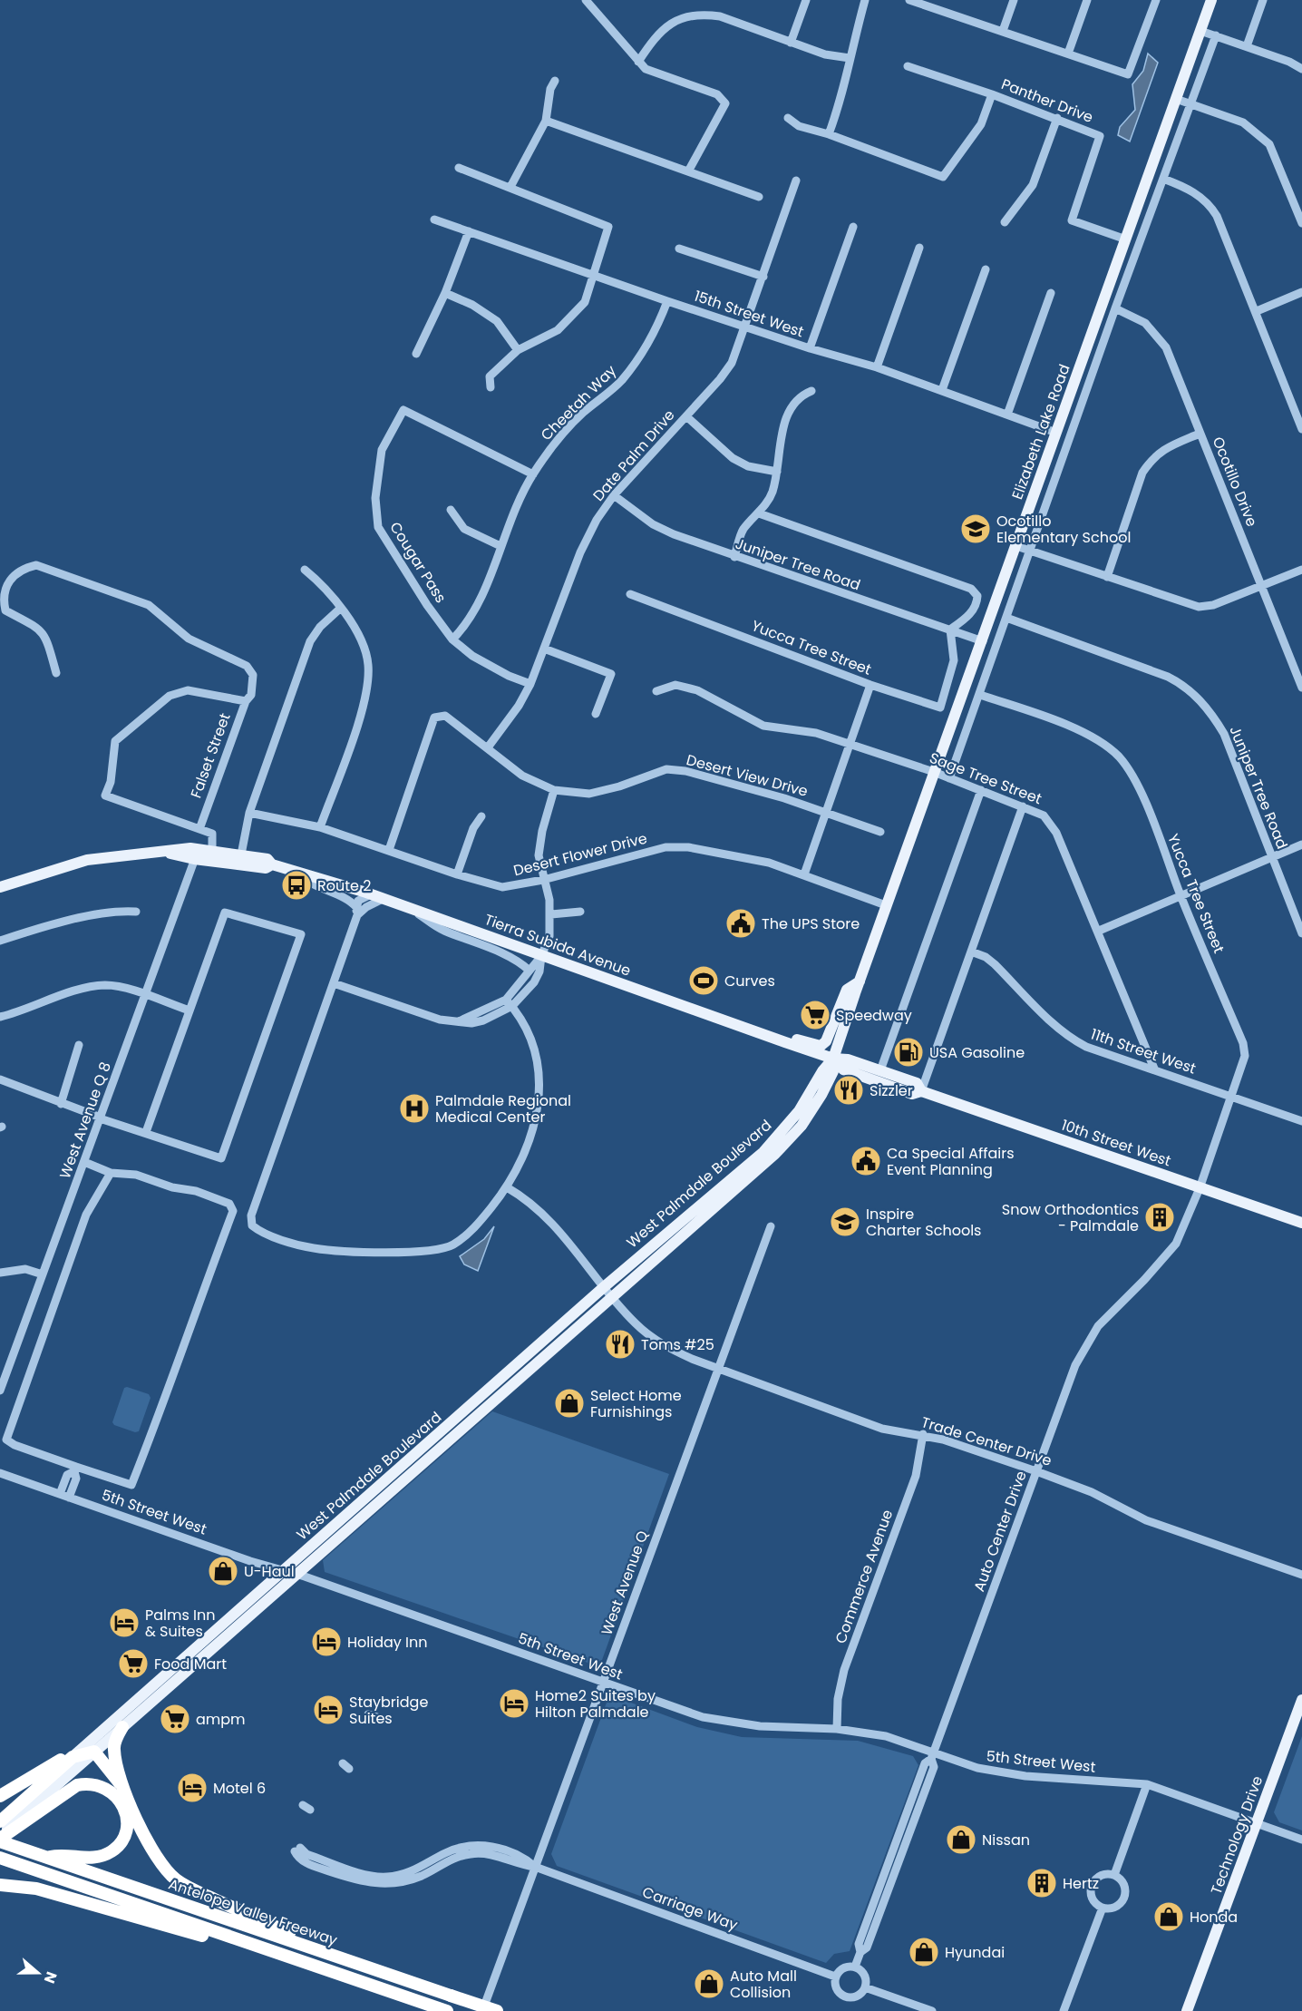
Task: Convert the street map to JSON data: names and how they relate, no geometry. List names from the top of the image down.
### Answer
{
  "streets": {
    "highway": ["Antelope Valley Freeway"],
    "main road": [
      "Elizabeth Lake Road",
      "Tierra Subida Avenue",
      "10th Street West",
      "West Palmdale Boulevard",
      "Technology Drive"
    ],
    "street": [
      "Panther Drive",
      "15th Street West",
      "Cheetah Way",
      "Date Palm Drive",
      "Ocotillo Drive",
      "Cougar Pass",
      "Juniper Tree Road",
      "Yucca Tree Street",
      "Falset Street",
      "Desert View Drive",
      "Sage Tree Street",
      "Desert Flower Drive",
      "11th Street West",
      "West Avenue Q 8",
      "Trade Center Drive",
      "5th Street West",
      "Auto Center Drive",
      "Commerce Avenue",
      "West Avenue Q",
      "Carriage Way"
    ]
  },
  "crossings": [
    ["Panther Drive", "Elizabeth Lake Road"],
    ["15th Street West", "Cheetah Way"],
    ["15th Street West", "Elizabeth Lake Road"],
    ["15th Street West", "Date Palm Drive"],
    ["Cheetah Way", "Cougar Pass"],
    ["Elizabeth Lake Road", "Juniper Tree Road"],
    ["Elizabeth Lake Road", "Sage Tree Street"],
    ["Elizabeth Lake Road", "Desert Flower Drive"],
    ["Elizabeth Lake Road", "Tierra Subida Avenue"],
    ["Elizabeth Lake Road", "10th Street West"],
    ["Elizabeth Lake Road", "West Palmdale Boulevard"],
    ["Date Palm Drive", "Cougar Pass"],
    ["Date Palm Drive", "Juniper Tree Road"],
    ["Date Palm Drive", "Desert View Drive"],
    ["Juniper Tree Road", "Yucca Tree Street"],
    ["Yucca Tree Street", "11th Street West"],
    ["Yucca Tree Street", "10th Street West"],
    ["Yucca Tree Street", "Auto Center Drive"],
    ["Desert View Drive", "Desert Flower Drive"],
    ["Sage Tree Street", "11th Street West"],
    ["Tierra Subida Avenue", "West Avenue Q 8"],
    ["Tierra Subida Avenue", "10th Street West"],
    ["Tierra Subida Avenue", "West Palmdale Boulevard"],
    ["10th Street West", "West Palmdale Boulevard"],
    ["10th Street West", "Auto Center Drive"],
    ["West Palmdale Boulevard", "Trade Center Drive"],
    ["West Palmdale Boulevard", "5th Street West"],
    ["Trade Center Drive", "Auto Center Drive"],
    ["Trade Center Drive", "Commerce Avenue"],
    ["Trade Center Drive", "West Avenue Q"],
    ["5th Street West", "Auto Center Drive"],
    ["5th Street West", "Commerce Avenue"],
    ["5th Street West", "West Avenue Q"],
    ["5th Street West", "Technology Drive"],
    ["Auto Center Drive", "Carriage Way"],
    ["West Avenue Q", "Carriage Way"]
  ],
  "places": {
    "school or university": ["Ocotillo Elementary School", "Inspire Charter Schools"],
    "bus stop": ["Route 2"],
    "public building": ["The UPS Store", "Ca Special Affairs Event Planning"],
    "sports": ["Curves"],
    "supermarket": ["Speedway", "Food Mart", "ampm"],
    "fuel station": ["USA Gasoline"],
    "restaurant": ["Sizzler", "Toms #25"],
    "hospital": ["Palmdale Regional Medical Center"],
    "building": ["Snow Orthodontics - Palmdale", "Hertz"],
    "shop": [
      "Select Home Furnishings",
      "U-Haul",
      "Nissan",
      "Honda",
      "Hyundai",
      "Auto Mall Collision"
    ],
    "hotel": [
      "Palms Inn & Suites",
      "Holiday Inn",
      "Home2 Suites by Hilton Palmdale",
      "Staybridge Suites",
      "Motel 6"
    ]
  },
  "north": "right"
}
